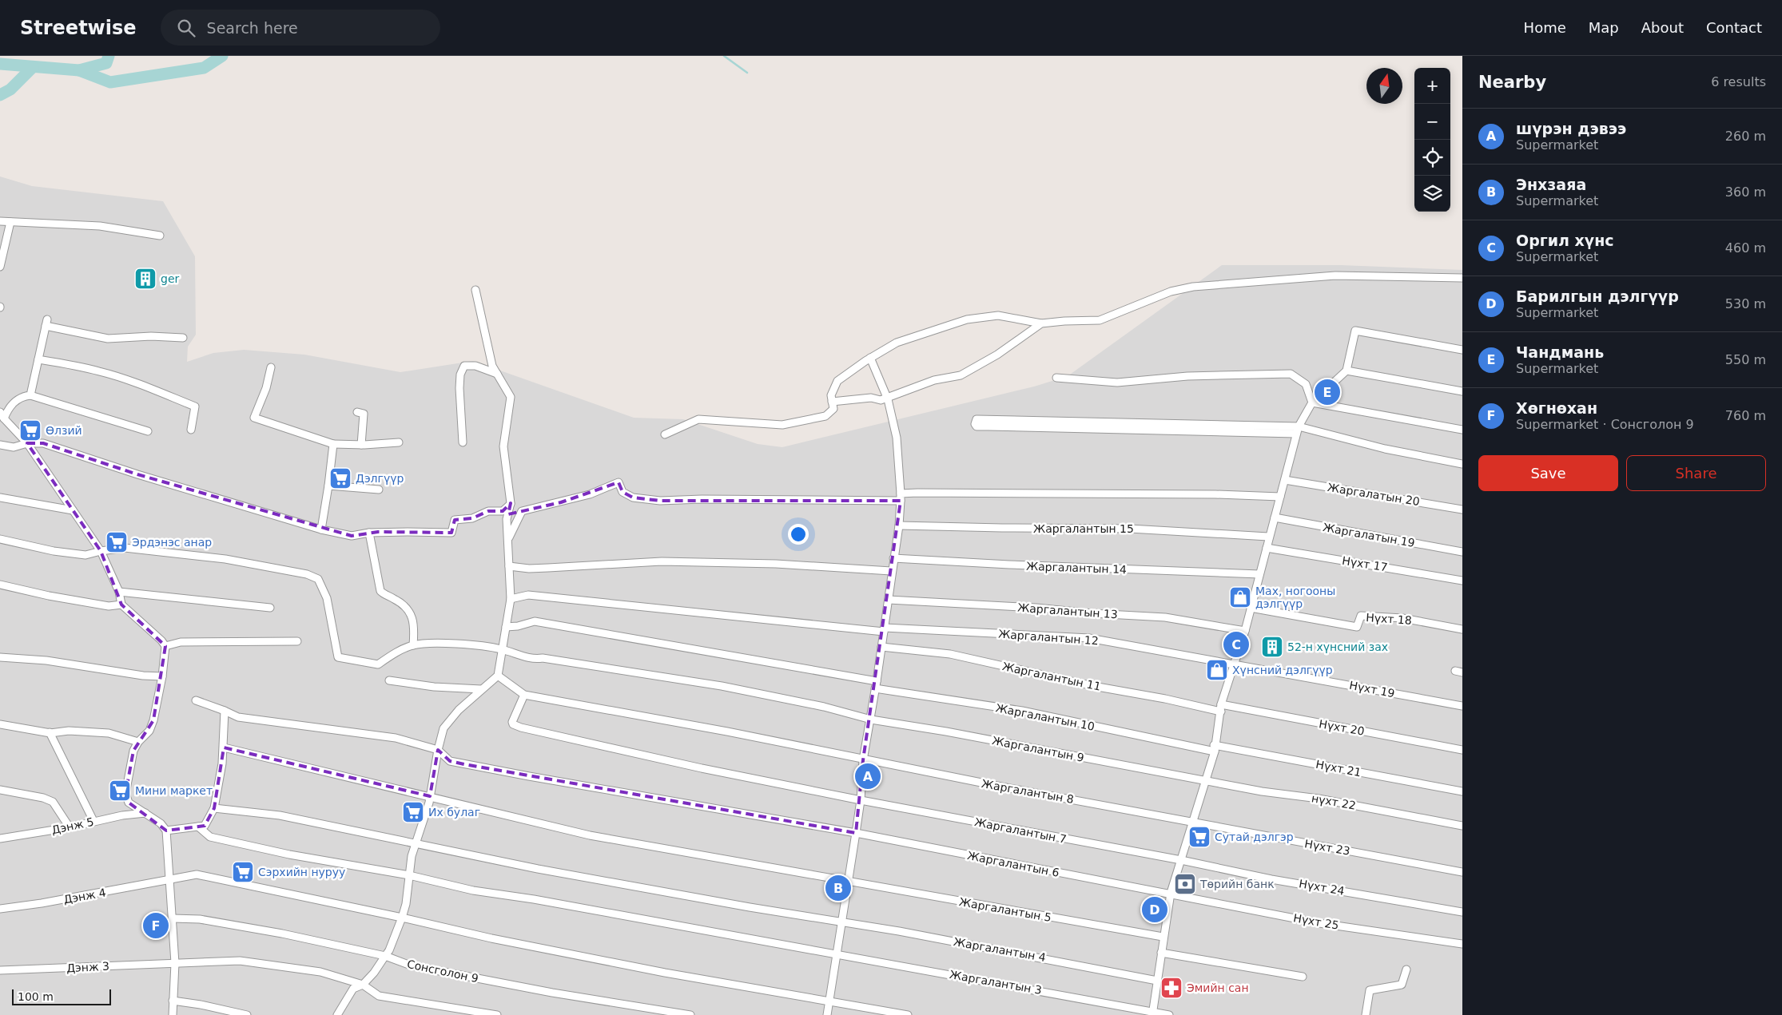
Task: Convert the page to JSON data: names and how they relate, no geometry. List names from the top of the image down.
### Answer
{
  "streets": {
    "street": [
      "Жаргалатын 20",
      "Жаргалантын 15",
      "Жаргалатын 19",
      "Нүхт 17",
      "Жаргалантын 14",
      "Жаргалантын 13",
      "Нүхт 18",
      "Жаргалантын 12",
      "Жаргалантын 11",
      "Нүхт 19",
      "Жаргалантын 10",
      "Нүхт 20",
      "Жаргалантын 9",
      "Нүхт 21",
      "Жаргалантын 8",
      "нүхт 22",
      "Дэнж 5",
      "Жаргалантын 7",
      "Нүхт 23",
      "Жаргалантын 6",
      "Нүхт 24",
      "Дэнж 4",
      "Жаргалантын 5",
      "Нүхт 25",
      "Жаргалантын 4",
      "Дэнж 3",
      "Сонсголон 9",
      "Жаргалантын 3"
    ]
  },
  "crossings": [
    ["Жаргалантын 12", "Нүхт 19"],
    ["Жаргалантын 11", "Нүхт 20"],
    ["Жаргалантын 10", "Нүхт 21"],
    ["Жаргалантын 9", "нүхт 22"],
    ["Жаргалантын 8", "Жаргалантын 7"],
    ["Жаргалантын 8", "Нүхт 23"],
    ["Жаргалантын 7", "Нүхт 24"],
    ["Жаргалантын 6", "Нүхт 25"]
  ],
  "places": {
    "building": ["ger", "52-н хүнсний зах"],
    "supermarket": [
      "Өлзий",
      "Дэлгүүр",
      "Эрдэнэс анар",
      "Мини маркет",
      "Их булаг",
      "Сутай дэлгэр",
      "Сэрхийн нуруу"
    ],
    "shop": ["Мах, ногооны дэлгүүр", "Хүнсний дэлгүүр"],
    "bank": ["Төрийн банк"],
    "pharmacy": ["Эмийн сан"]
  },
  "scale_bar": "100 m",
  "north": "top",
  "page": {
    "header": "Streetwise",
    "search": "Search here",
    "nav": [
      "Home",
      "Map",
      "About",
      "Contact"
    ],
    "heading": ["Nearby", "6 results"],
    "map_buttons": ["+", "−"],
    "list": [
      {
        "mark": "A",
        "name": "шүрэн дэвээ",
        "note": "Supermarket",
        "value": "260 m"
      },
      {
        "mark": "B",
        "name": "Энхзаяа",
        "note": "Supermarket",
        "value": "360 m"
      },
      {
        "mark": "C",
        "name": "Оргил хүнс",
        "note": "Supermarket",
        "value": "460 m"
      },
      {
        "mark": "D",
        "name": "Барилгын дэлгүүр",
        "note": "Supermarket",
        "value": "530 m"
      },
      {
        "mark": "E",
        "name": "Чандмань",
        "note": "Supermarket",
        "value": "550 m"
      },
      {
        "mark": "F",
        "name": "Хөгнөхан",
        "note": "Supermarket · Сонсголон 9",
        "value": "760 m"
      }
    ],
    "pins": [
      "E",
      "C",
      "A",
      "B",
      "D",
      "F"
    ],
    "buttons": ["Save", "Share"],
    "scale": "100 m"
  }
}
